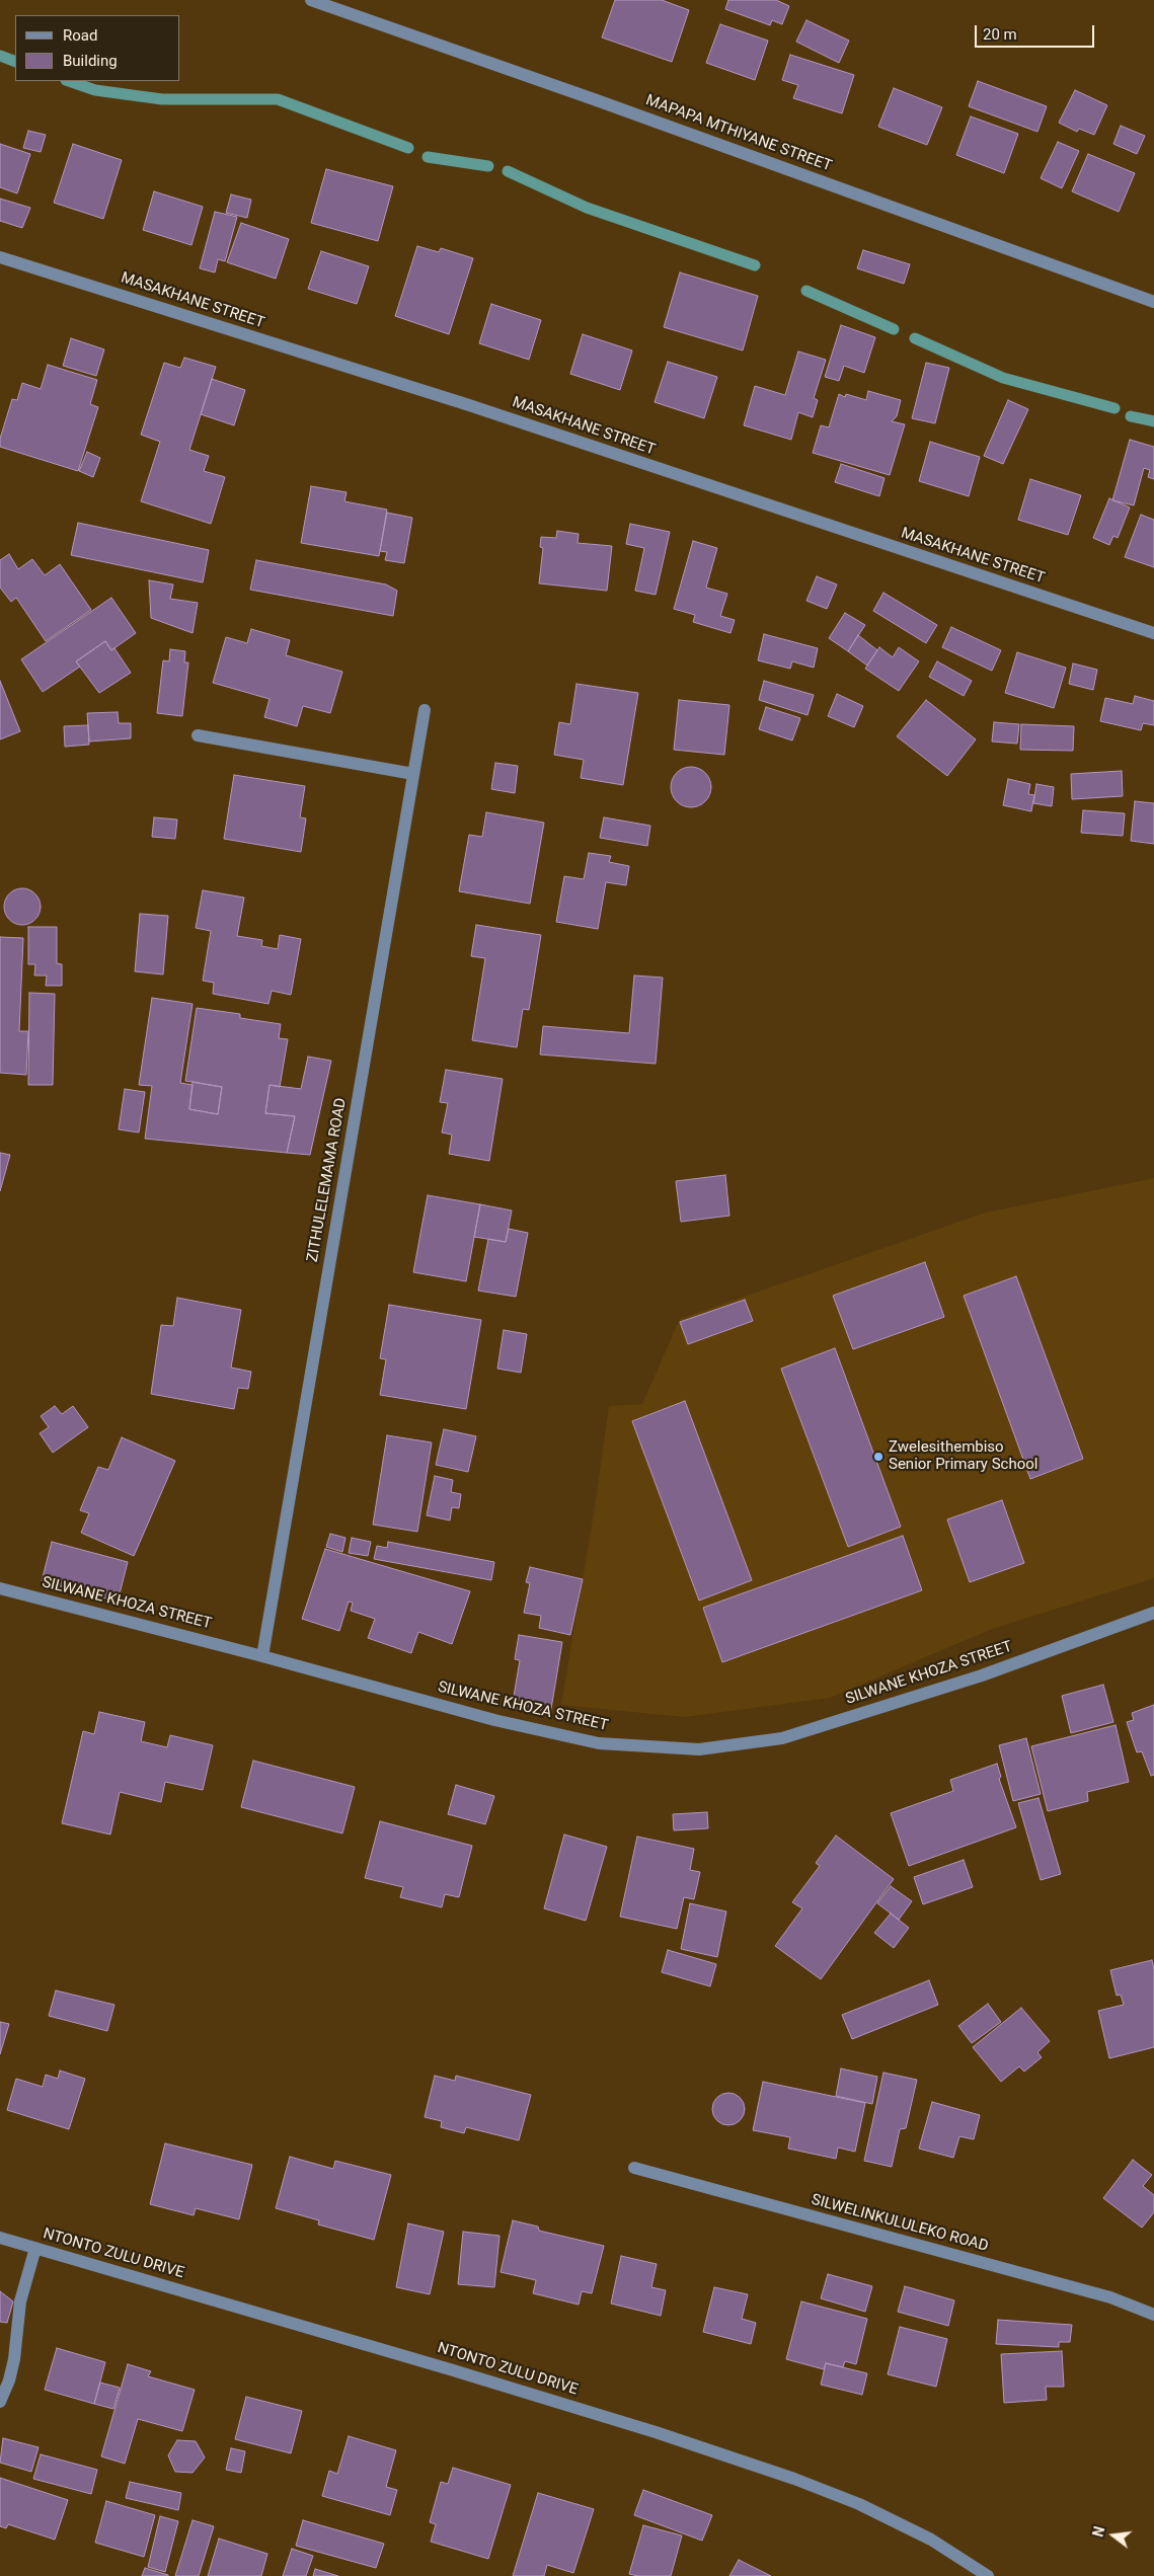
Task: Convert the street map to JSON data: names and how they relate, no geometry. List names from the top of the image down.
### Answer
{
  "streets": {
    "street": [
      "MAPAPA MTHIYANE STREET",
      "MASAKHANE STREET",
      "ZITHULELEMAMA ROAD",
      "SILWANE KHOZA STREET",
      "SILWELINKULULEKO ROAD",
      "NTONTO ZULU DRIVE"
    ]
  },
  "crossings": [
    ["ZITHULELEMAMA ROAD", "SILWANE KHOZA STREET"]
  ],
  "places": ["Zwelesithembiso Senior Primary School"],
  "legend": ["Road", "Building"],
  "scale_bar": "20 m",
  "north": "left"
}
